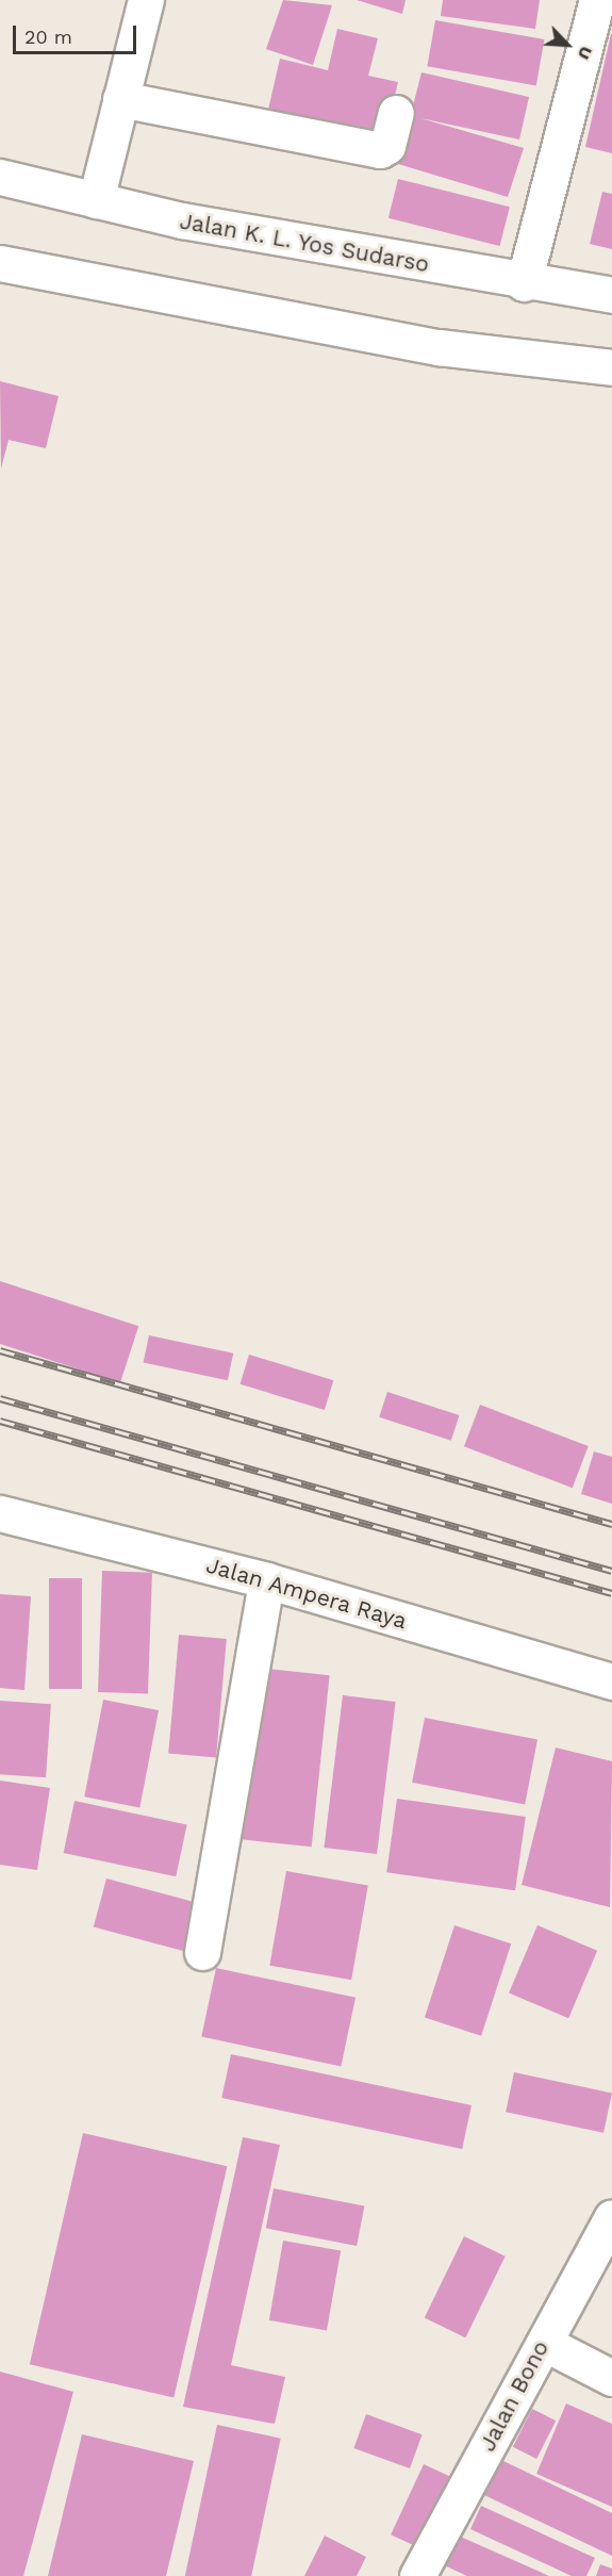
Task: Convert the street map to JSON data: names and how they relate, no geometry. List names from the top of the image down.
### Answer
{
  "streets": {
    "street": ["Jalan K. L. Yos Sudarso", "Jalan Ampera Raya", "Jalan Bono"]
  },
  "scale_bar": "20 m",
  "north": "bottom right"
}
